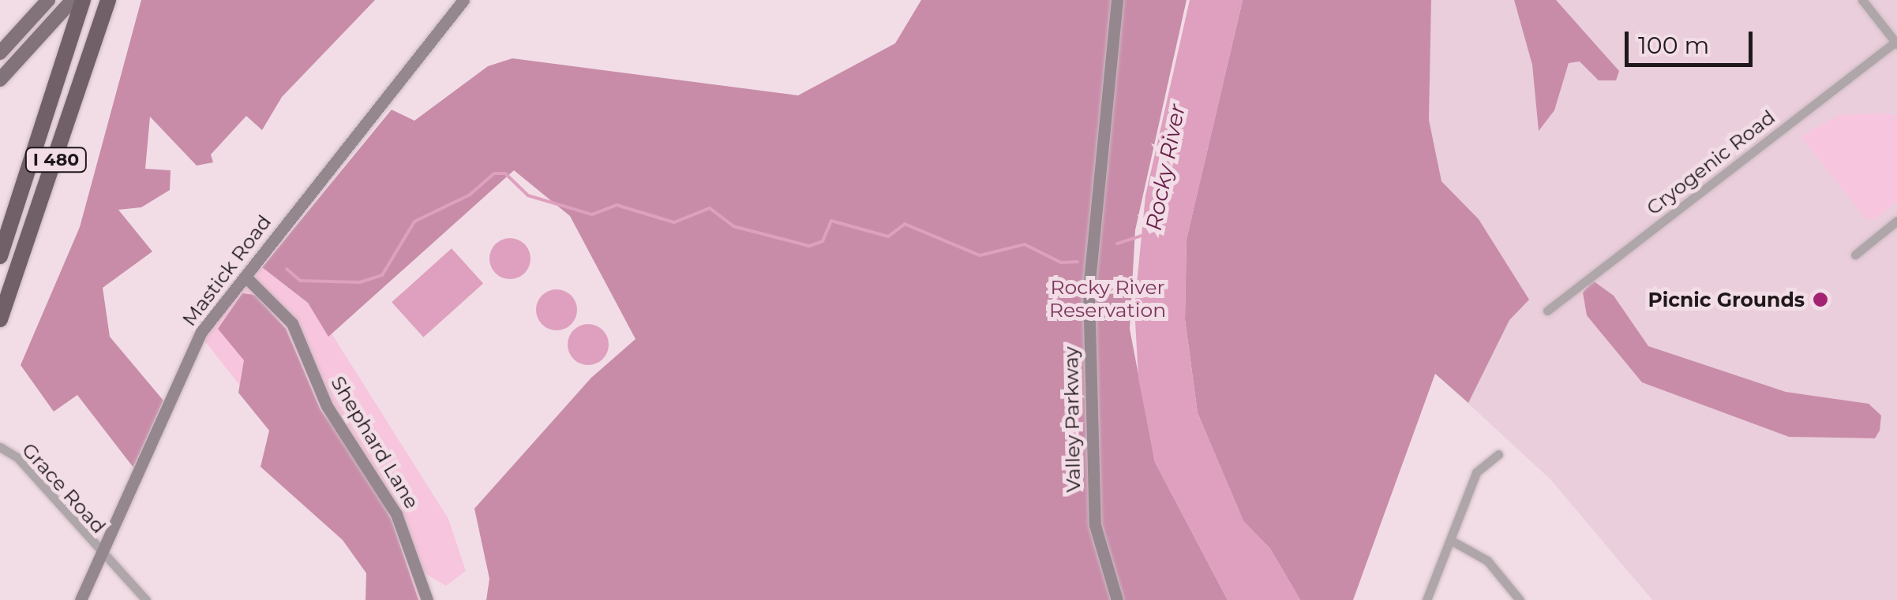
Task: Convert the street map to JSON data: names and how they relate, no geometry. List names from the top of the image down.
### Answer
{
  "streets": {
    "highway": ["I 480"],
    "street": [
      "Cryogenic Road",
      "Mastick Road",
      "Valley Parkway",
      "Shephard Lane",
      "Grace Road"
    ]
  },
  "crossings": [
    ["Mastick Road", "Shephard Lane"],
    ["Mastick Road", "Grace Road"]
  ],
  "water": ["Rocky River"],
  "parks": ["Rocky River Reservation"],
  "places": ["Picnic Grounds"],
  "scale_bar": "100 m"
}
